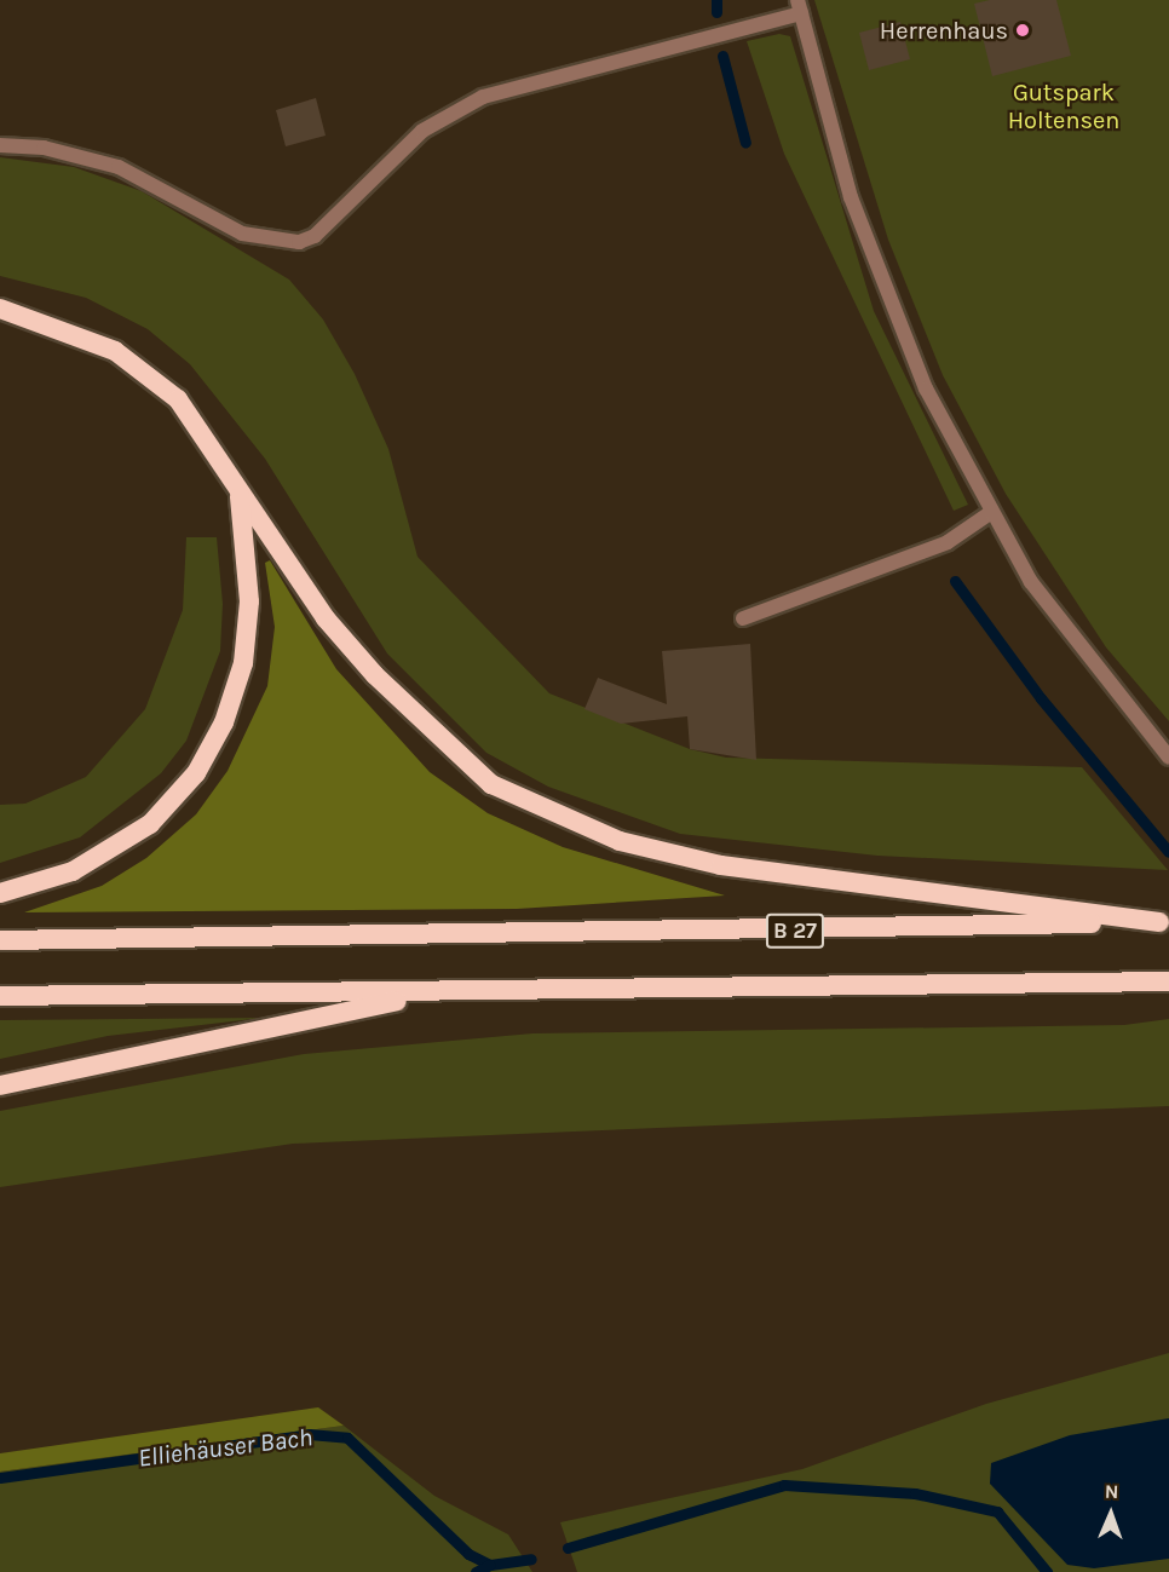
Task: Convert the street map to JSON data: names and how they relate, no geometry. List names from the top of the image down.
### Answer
{
  "streets": {
    "highway": ["B 27"]
  },
  "water": ["Elliehäuser Bach"],
  "parks": ["Gutspark Holtensen"],
  "places": ["Herrenhaus"],
  "north": "top"
}
